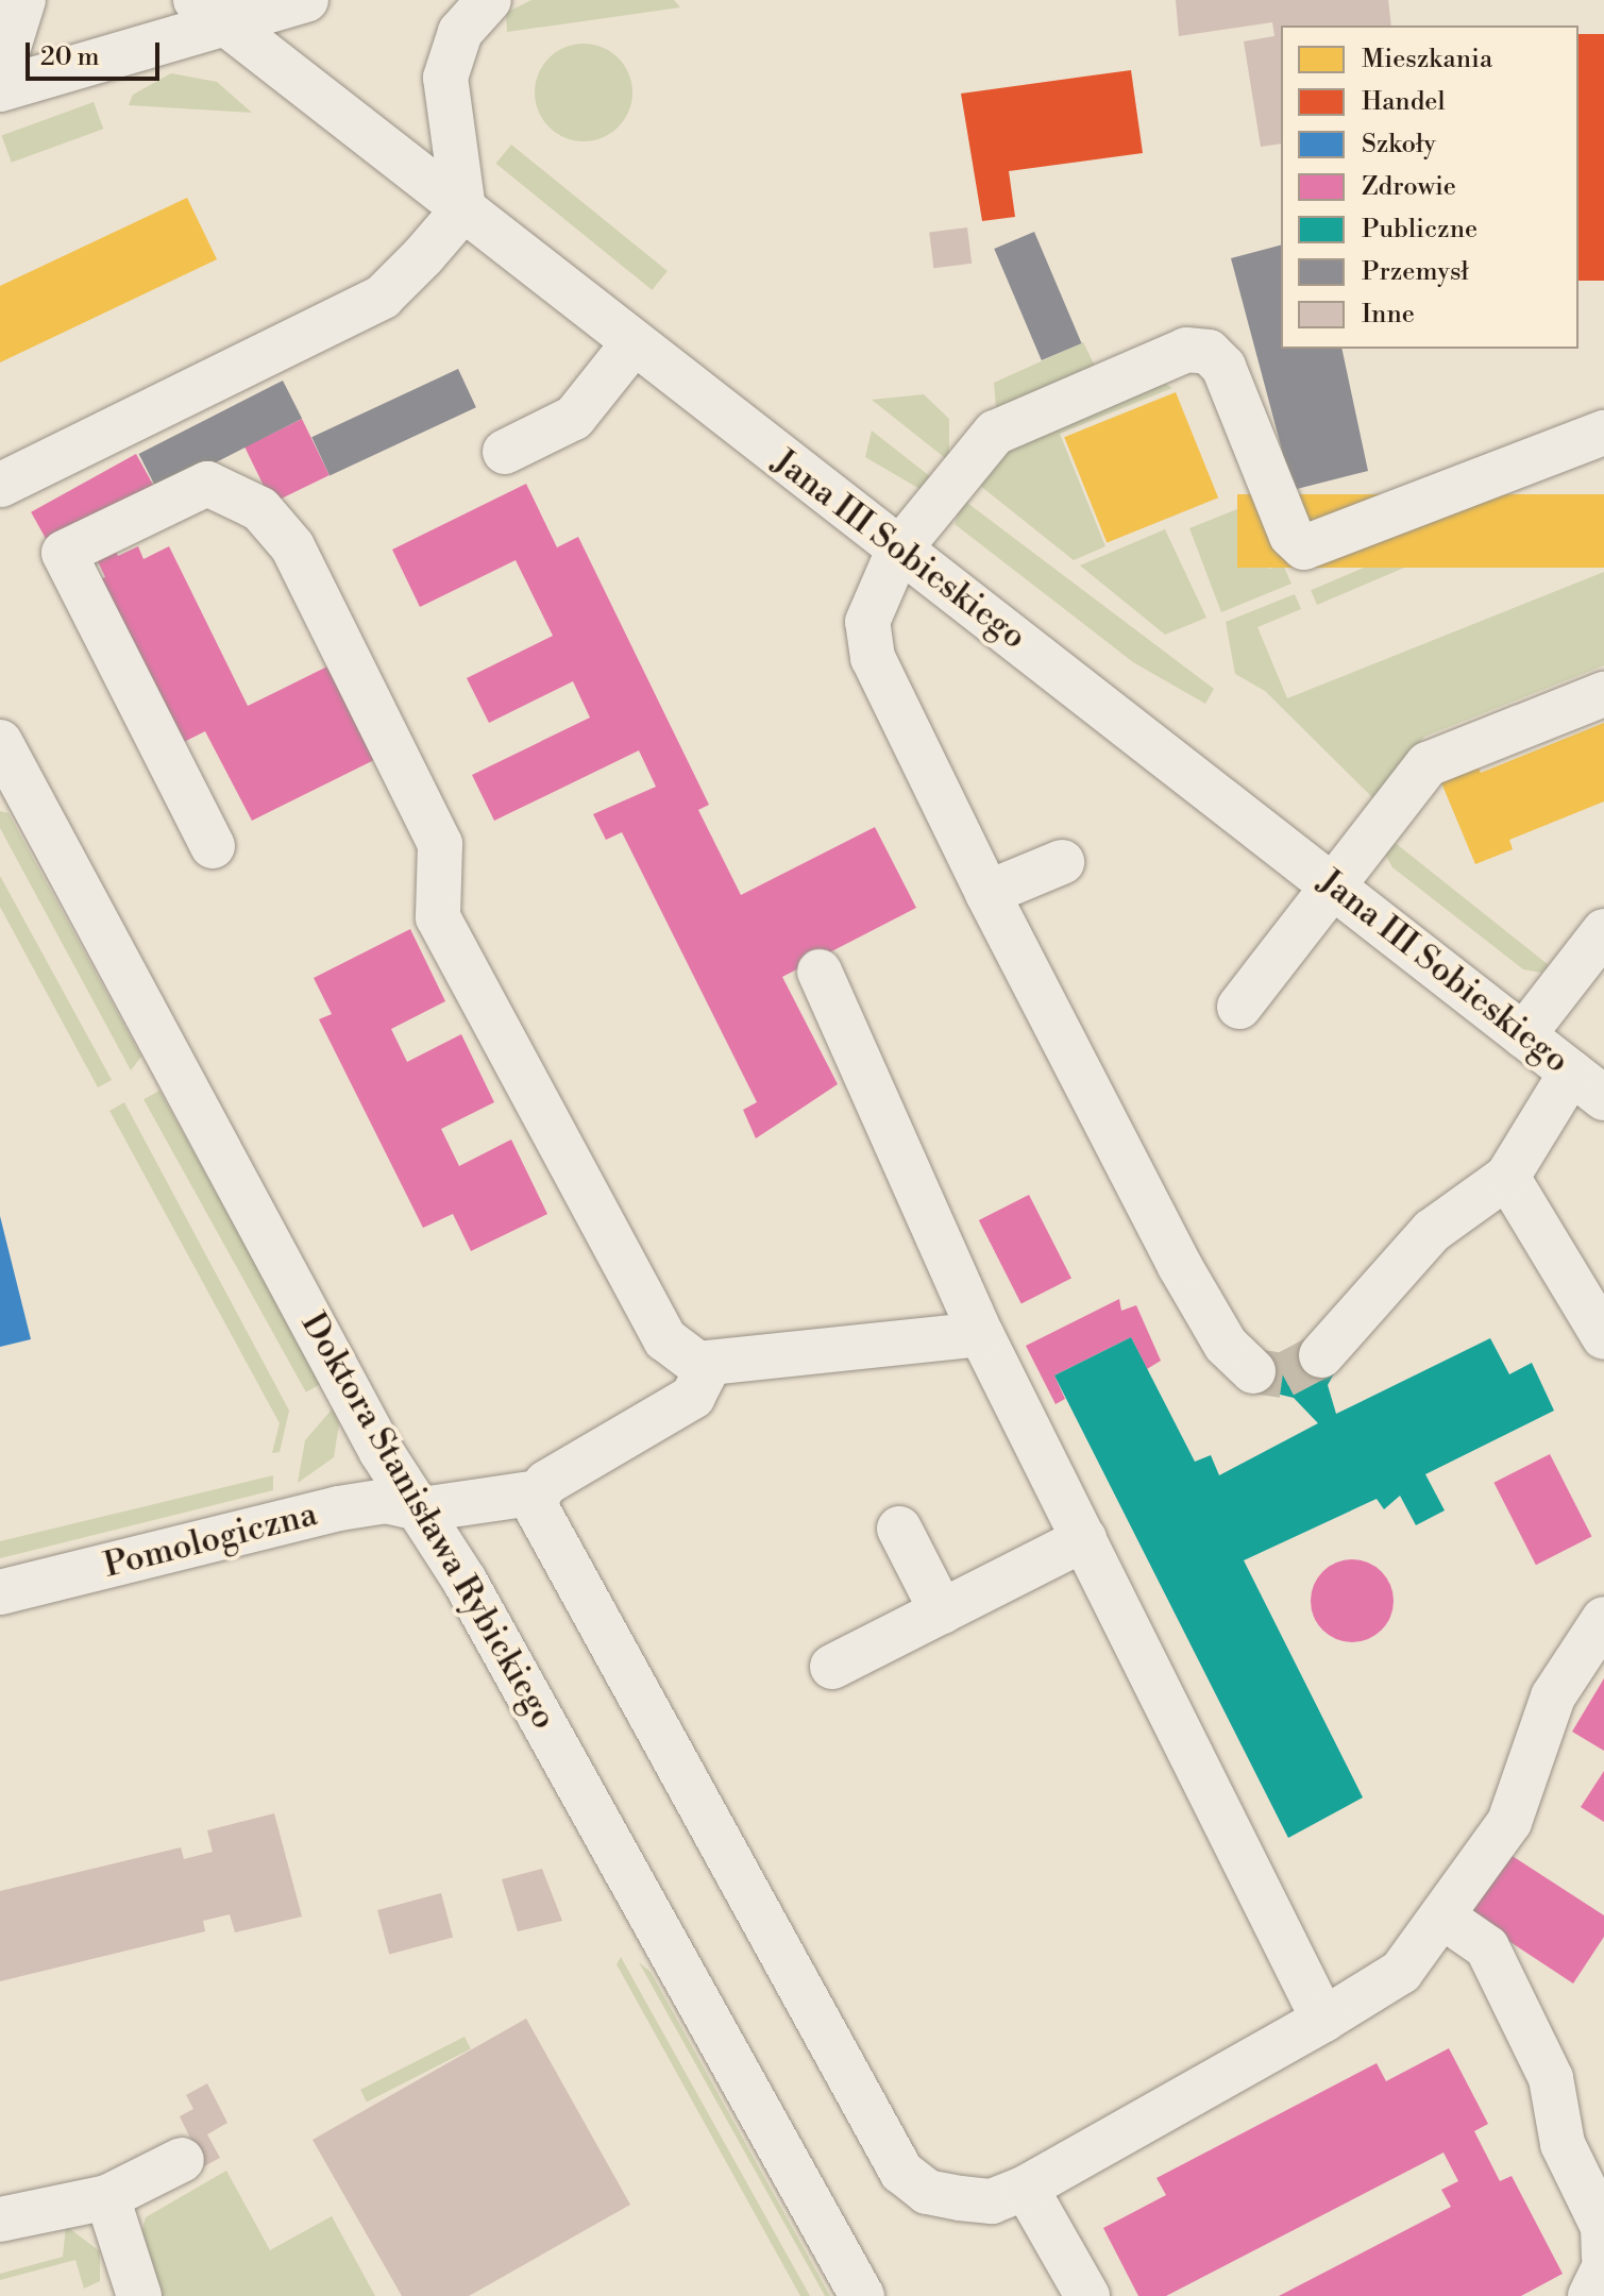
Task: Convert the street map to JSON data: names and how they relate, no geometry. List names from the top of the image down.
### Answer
{
  "streets": {
    "street": ["Jana III Sobieskiego", "Doktora Stanisława Rybickiego", "Pomologiczna"]
  },
  "crossings": [
    ["Doktora Stanisława Rybickiego", "Pomologiczna"]
  ],
  "legend": [
    "Mieszkania",
    "Handel",
    "Szkoły",
    "Zdrowie",
    "Publiczne",
    "Przemysł",
    "Inne"
  ],
  "scale_bar": "20 m"
}
